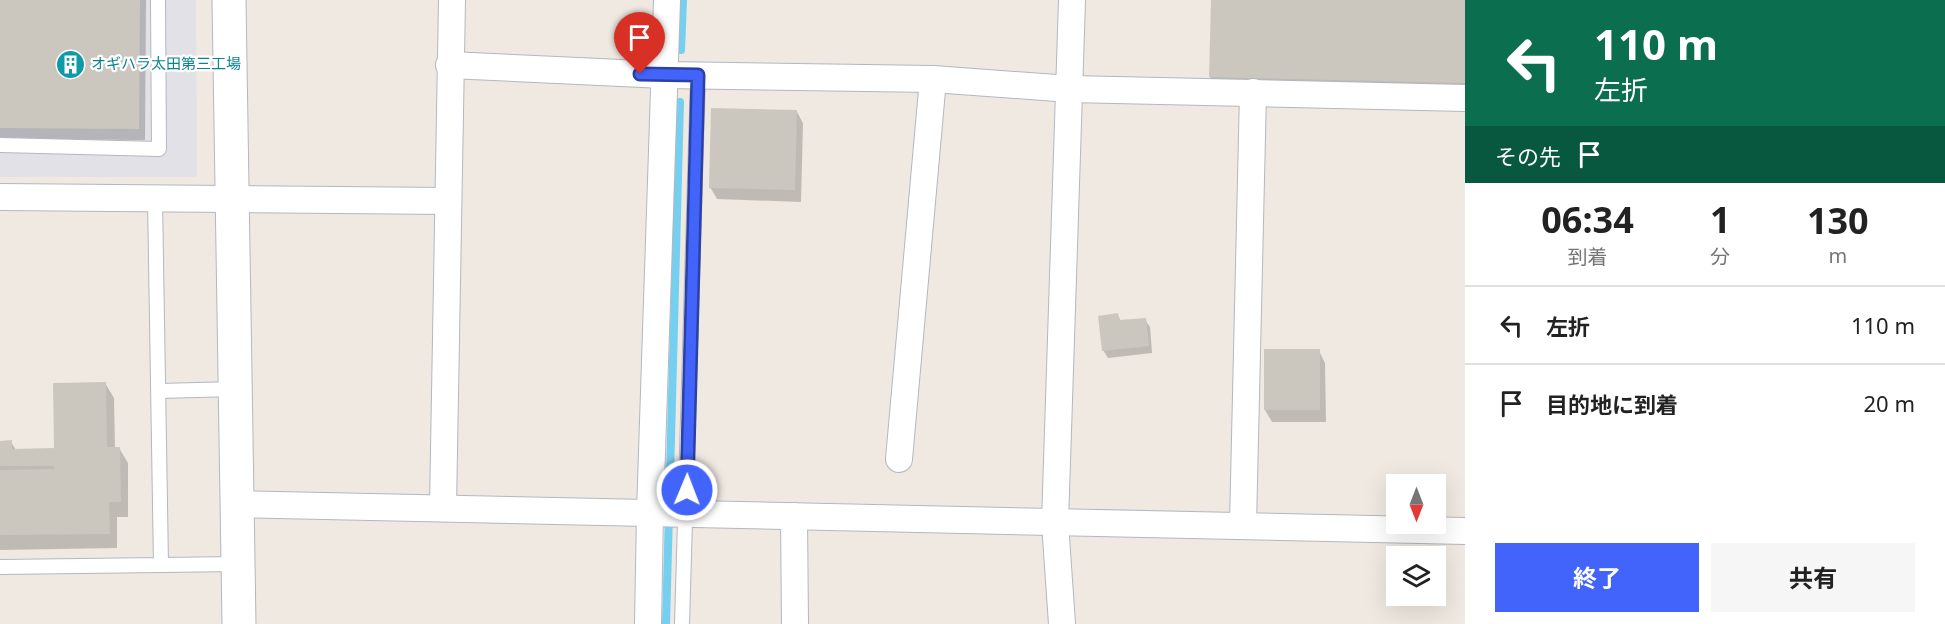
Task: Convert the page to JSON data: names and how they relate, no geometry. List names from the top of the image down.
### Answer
{
  "places": {
    "building": ["オギハラ太田第三工場"]
  },
  "north": "bottom",
  "page": {
    "turn": ["110 m", "左折"],
    "then": "その先",
    "eta": [
      "06:34",
      "到着",
      "1",
      "分",
      "130",
      "m"
    ],
    "list": [
      {
        "name": "左折",
        "value": "110 m"
      },
      {
        "name": "目的地に到着",
        "value": "20 m"
      }
    ],
    "buttons": ["終了", "共有"]
  }
}
